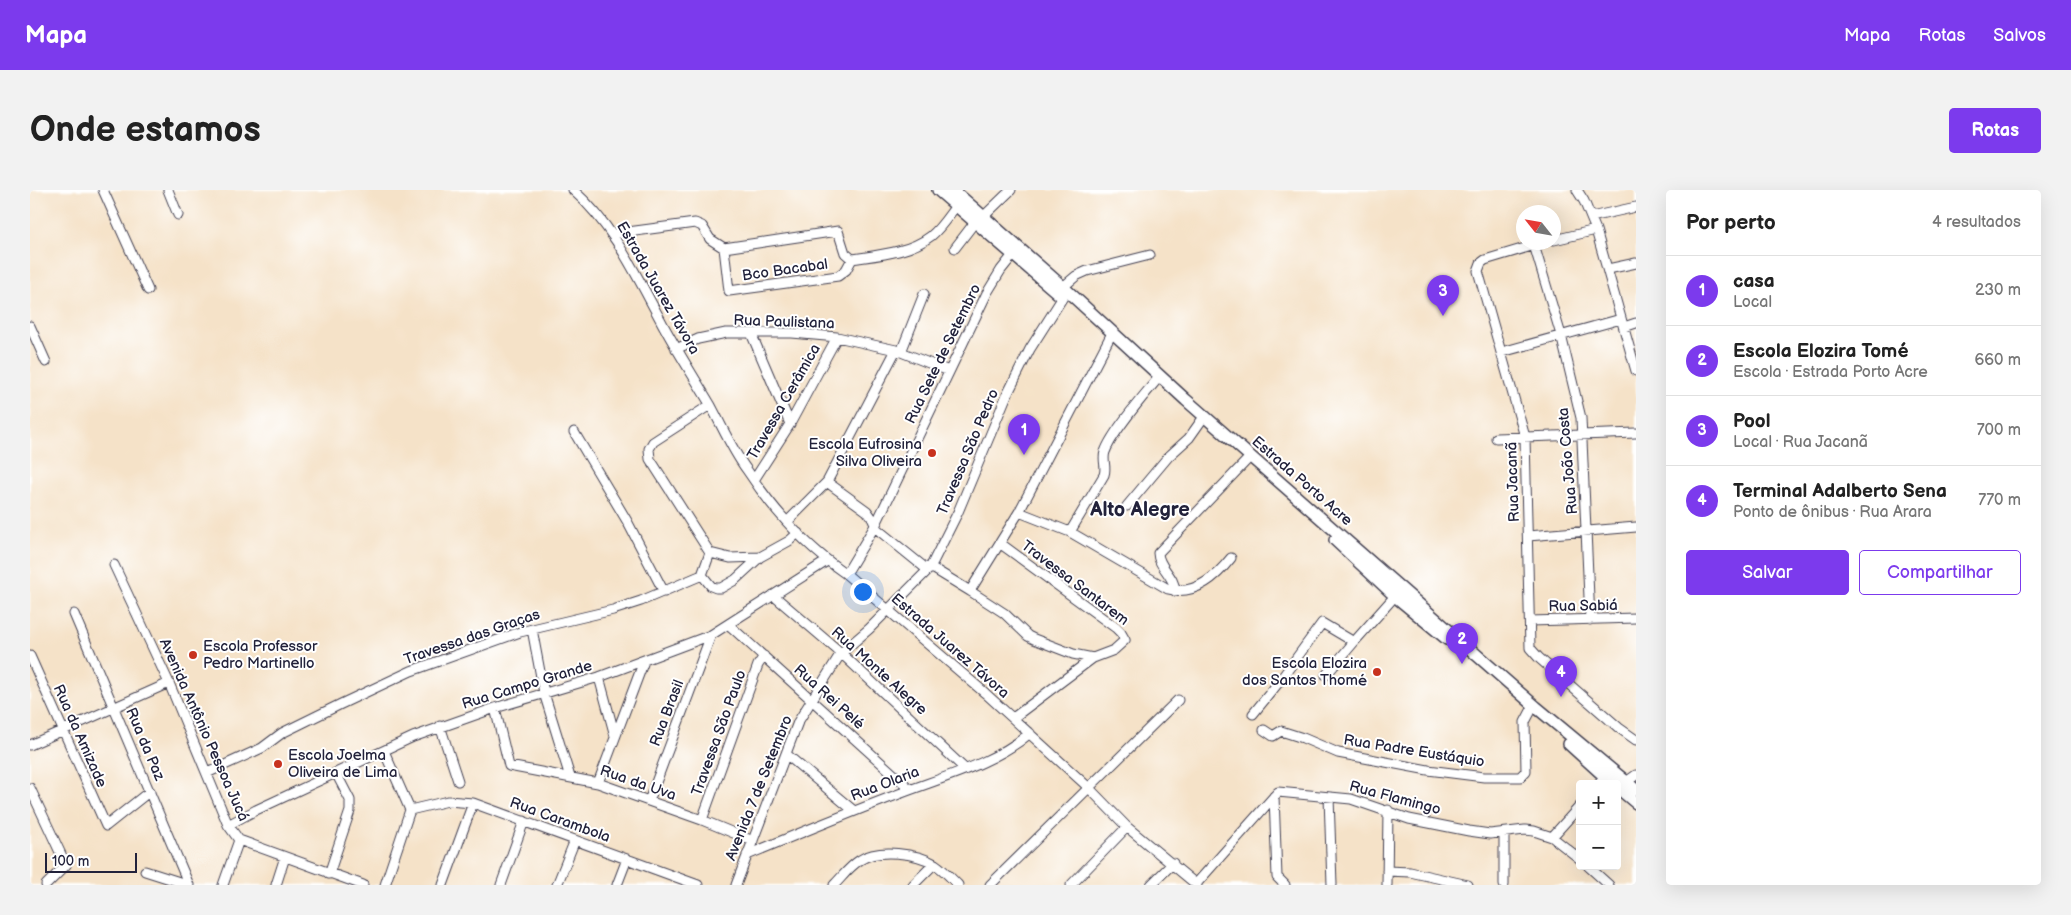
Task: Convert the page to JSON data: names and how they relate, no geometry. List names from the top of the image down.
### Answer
{
  "streets": {
    "main road": ["Estrada Porto Acre"],
    "street": [
      "Bco Bacabal",
      "Estrada Juarez Távora",
      "Rua Paulistana",
      "Rua Sete de Setembro",
      "Travessa Cerâmica",
      "Travessa São Pedro",
      "Rua João Costa",
      "Rua Jacanã",
      "Travessa Santarem",
      "Rua Sabiá",
      "Travessa das Graças",
      "Rua Monte Alegre",
      "Rua Campo Grande",
      "Rua Rei Pelé",
      "Rua Brasil",
      "Avenida Antônio Pessoa Jucá",
      "Travessa São Paulo",
      "Rua da Amizade",
      "Rua da Paz",
      "Rua Padre Eustáquio",
      "Rua da Uva",
      "Rua Olaria",
      "Avenida 7 de Setembro",
      "Rua Flamingo",
      "Rua Carambola"
    ]
  },
  "crossings": [
    ["Estrada Juarez Távora", "Rua Paulistana"],
    ["Estrada Juarez Távora", "Rua Sete de Setembro"],
    ["Estrada Juarez Távora", "Travessa Cerâmica"],
    ["Estrada Juarez Távora", "Travessa São Pedro"],
    ["Estrada Juarez Távora", "Rua Campo Grande"],
    ["Estrada Juarez Távora", "Rua Olaria"],
    ["Estrada Juarez Távora", "Avenida 7 de Setembro"],
    ["Rua Paulistana", "Rua Sete de Setembro"],
    ["Rua Paulistana", "Travessa Cerâmica"],
    ["Rua Sete de Setembro", "Estrada Porto Acre"],
    ["Travessa São Pedro", "Estrada Porto Acre"],
    ["Travessa São Pedro", "Avenida 7 de Setembro"],
    ["Rua João Costa", "Rua Sabiá"],
    ["Estrada Porto Acre", "Rua Padre Eustáquio"],
    ["Rua Jacanã", "Rua Sabiá"],
    ["Travessa das Graças", "Avenida Antônio Pessoa Jucá"],
    ["Rua Monte Alegre", "Rua Campo Grande"],
    ["Rua Monte Alegre", "Rua Olaria"],
    ["Rua Monte Alegre", "Avenida 7 de Setembro"],
    ["Rua Campo Grande", "Rua Rei Pelé"],
    ["Rua Campo Grande", "Rua Brasil"],
    ["Rua Campo Grande", "Avenida Antônio Pessoa Jucá"],
    ["Rua Campo Grande", "Rua da Uva"],
    ["Rua Rei Pelé", "Travessa São Paulo"],
    ["Rua Rei Pelé", "Rua Olaria"],
    ["Rua Rei Pelé", "Avenida 7 de Setembro"],
    ["Rua Brasil", "Rua da Uva"],
    ["Travessa São Paulo", "Rua da Uva"],
    ["Rua da Amizade", "Rua da Paz"],
    ["Rua da Uva", "Avenida 7 de Setembro"],
    ["Rua Olaria", "Avenida 7 de Setembro"]
  ],
  "districts": ["Alto Alegre"],
  "places": [
    "Escola Eufrosina Silva Oliveira",
    "Escola Professor Pedro Martinello",
    "Escola Elozira dos Santos Thomé",
    "Escola Joelma Oliveira de Lima"
  ],
  "scale_bar": "100 m",
  "north": "top left",
  "page": {
    "header": "Mapa",
    "nav": ["Mapa", "Rotas", "Salvos"],
    "buttons": [
      "Rotas",
      ["Salvar", "Compartilhar"]
    ],
    "title": "Onde estamos",
    "heading": ["Por perto", "4 resultados"],
    "list": [
      {
        "mark": "1",
        "name": "casa",
        "note": "Local",
        "value": "230 m"
      },
      {
        "mark": "2",
        "name": "Escola Elozira Tomé",
        "note": "Escola · Estrada Porto Acre",
        "value": "660 m"
      },
      {
        "mark": "3",
        "name": "Pool",
        "note": "Local · Rua Jacanã",
        "value": "700 m"
      },
      {
        "mark": "4",
        "name": "Terminal Adalberto Sena",
        "note": "Ponto de ônibus · Rua Arara",
        "value": "770 m"
      }
    ],
    "pins": [
      "3",
      "1",
      "2",
      "4"
    ],
    "map_buttons": ["+", "−"],
    "scale": "100 m"
  }
}
